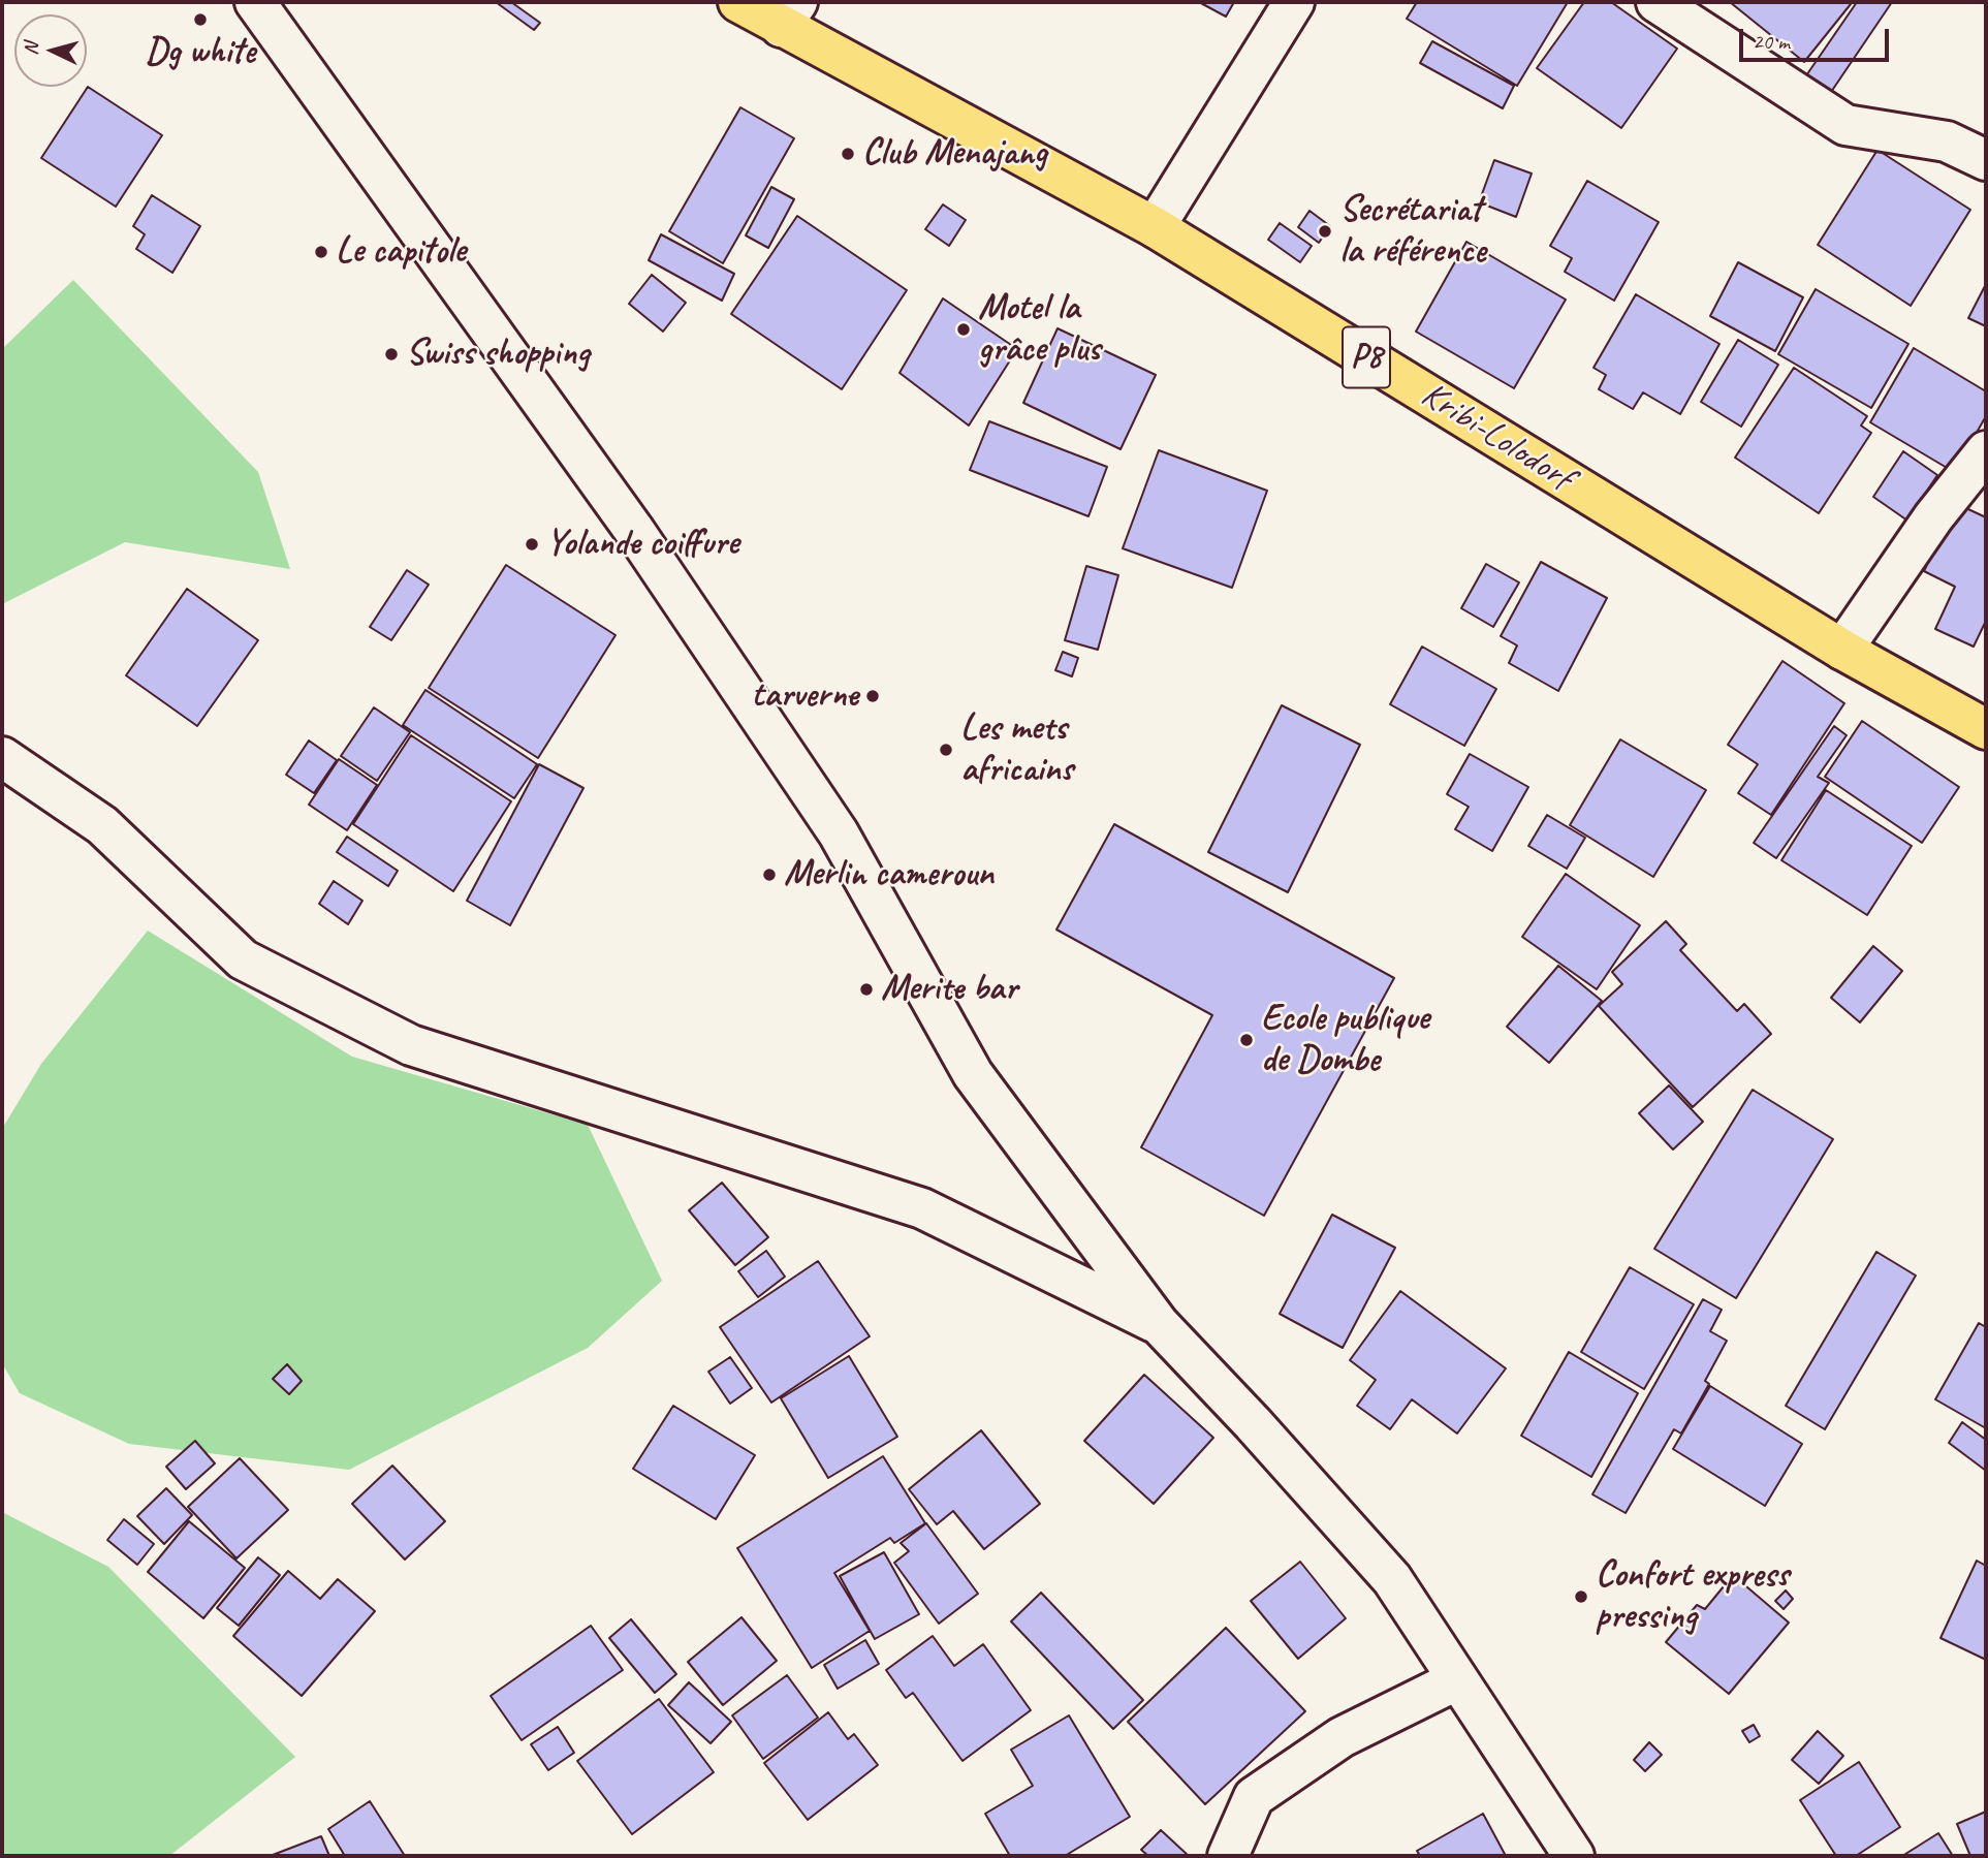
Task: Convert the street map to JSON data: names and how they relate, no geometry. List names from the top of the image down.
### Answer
{
  "streets": {
    "main road": ["P8", "Kribi-Lolodorf"]
  },
  "places": [
    "Dg white",
    "Club Menajang",
    "Secrétariat la référence",
    "Le capitole",
    "Motel la grâce plus",
    "Swiss shopping",
    "Yolande coiffure",
    "tarverne",
    "Les mets africains",
    "Merlin cameroun",
    "Merite bar",
    "Ecole publique de Dombe",
    "Confort express pressing"
  ],
  "scale_bar": "20 m",
  "north": "left"
}
